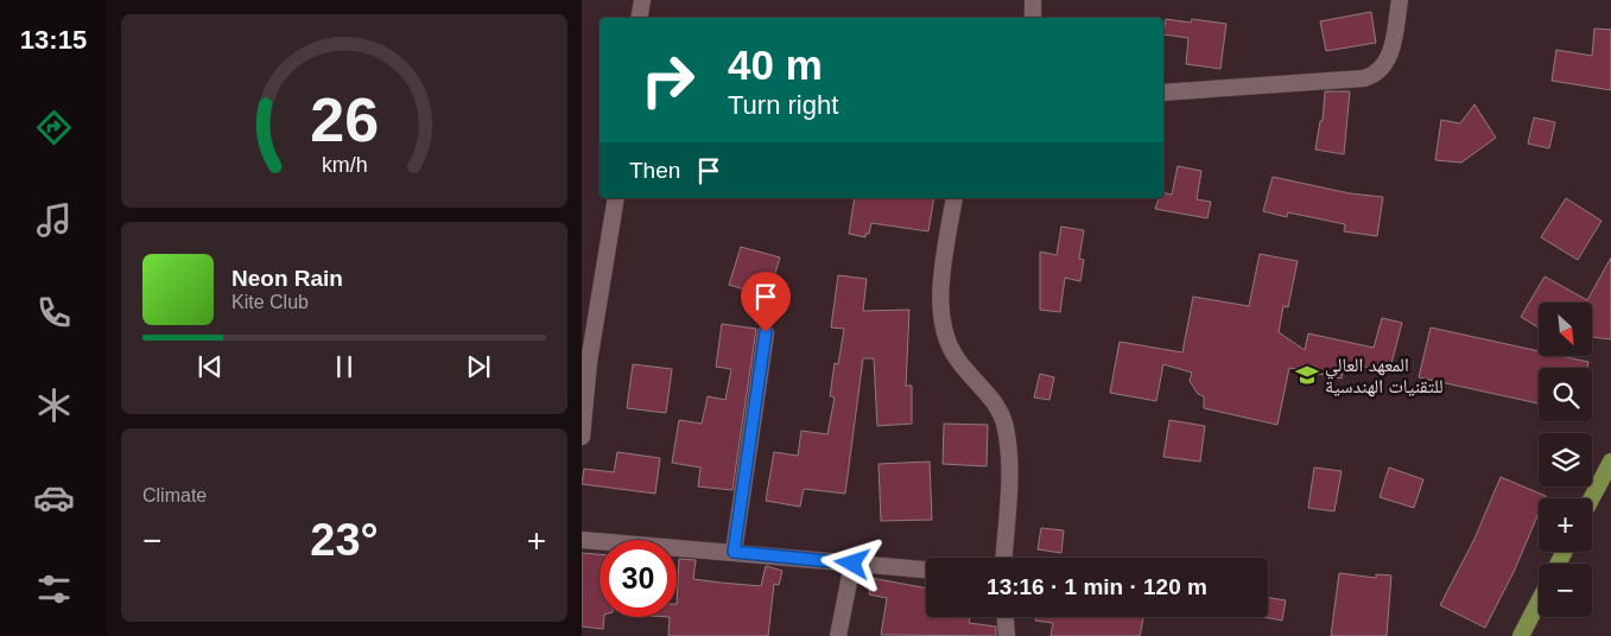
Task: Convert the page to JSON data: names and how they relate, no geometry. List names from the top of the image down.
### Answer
{
  "places": {
    "school or university": ["المعهد العالي للتقنيات الهندسية"]
  },
  "north": "bottom right",
  "page": {
    "tabs": "13:15",
    "turn": ["40 m", "Turn right"],
    "then": "Then",
    "song": ["Neon Rain", "Kite Club"],
    "map_buttons": ["+", "−"],
    "tile": "Climate",
    "heat": ["−", "23°", "+"],
    "limit": "30",
    "trip": "13:16 · 1 min · 120 m",
    "gauge": ["26", "km/h"]
  }
}
